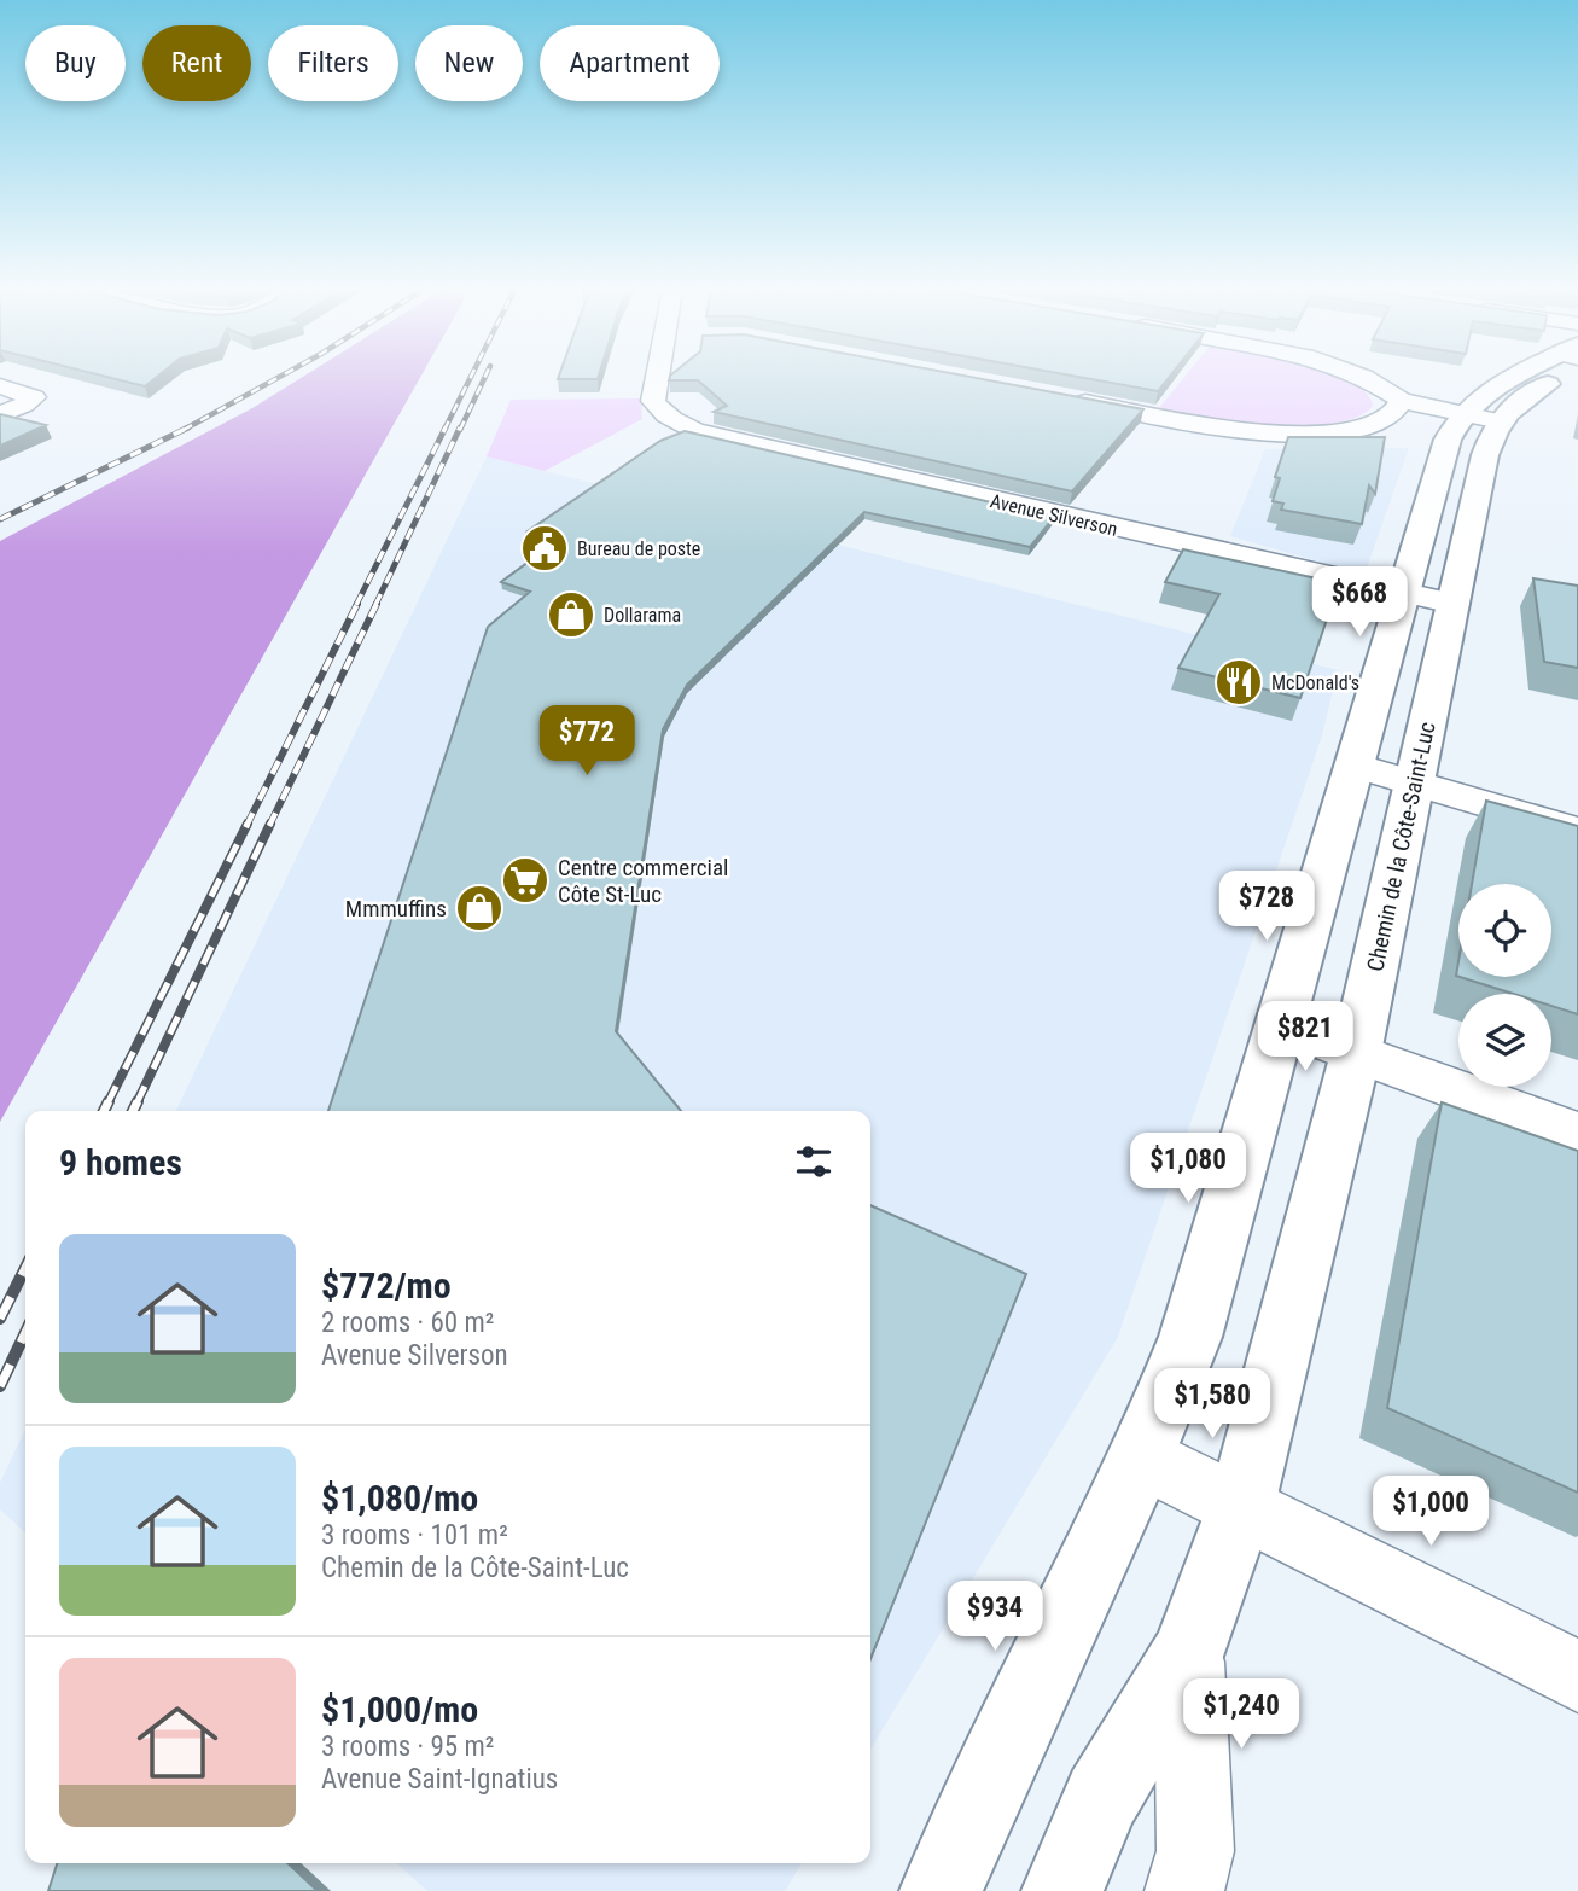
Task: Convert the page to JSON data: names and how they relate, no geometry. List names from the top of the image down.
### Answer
{
  "streets": {
    "main road": ["Chemin de la Côte-Saint-Luc"],
    "street": ["Avenue Silverson"]
  },
  "crossings": [
    ["Avenue Silverson", "Chemin de la Côte-Saint-Luc"]
  ],
  "places": {
    "public building": ["Bureau de poste"],
    "shop": ["Dollarama", "Mmmuffins"],
    "restaurant": ["McDonald's"],
    "supermarket": ["Centre commercial Côte St-Luc"]
  },
  "page": {
    "chip": [
      "Buy",
      "Rent",
      "Filters",
      "New",
      "Apartment"
    ],
    "price": [
      "$668",
      "$772",
      "$728",
      "$821",
      "$1,080",
      "$1,580",
      "$1,000",
      "$934",
      "$1,240"
    ],
    "heading": "9 homes",
    "list": [
      {
        "name": "$772/mo",
        "note": "2 rooms · 60 m² · Avenue Silverson"
      },
      {
        "name": "$1,080/mo",
        "note": "3 rooms · 101 m² · Chemin de la Côte-Saint-Luc"
      },
      {
        "name": "$1,000/mo",
        "note": "3 rooms · 95 m² · Avenue Saint-Ignatius"
      }
    ]
  }
}
